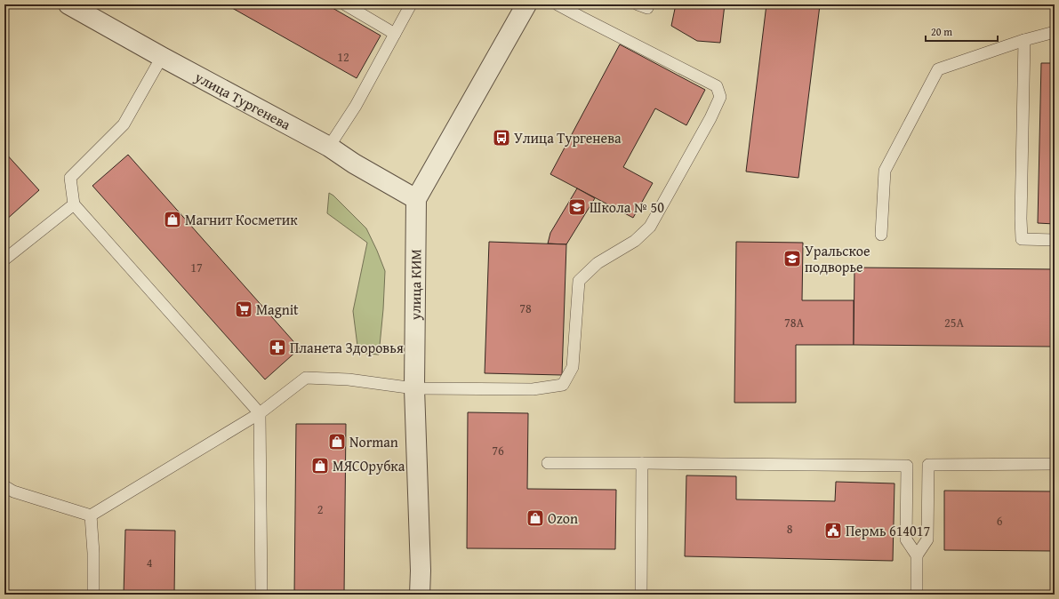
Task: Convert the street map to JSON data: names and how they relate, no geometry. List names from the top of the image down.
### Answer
{
  "streets": {
    "street": ["улица Тургенева", "улица КИМ"]
  },
  "crossings": [
    ["улица Тургенева", "улица КИМ"]
  ],
  "places": {
    "bus stop": ["Улица Тургенева"],
    "school or university": ["Школа № 50", "Уральское подворье"],
    "shop": [
      "Магнит Косметик",
      "Norman",
      "МЯСОрубка",
      "Ozon"
    ],
    "supermarket": ["Magnit"],
    "pharmacy": ["Планета Здоровья"],
    "public building": ["Пермь 614017"]
  },
  "house_numbers": [
    "12",
    "17",
    "78",
    "78А",
    "25А",
    "76",
    "2",
    "6",
    "8",
    "4"
  ],
  "scale_bar": "20 m"
}
